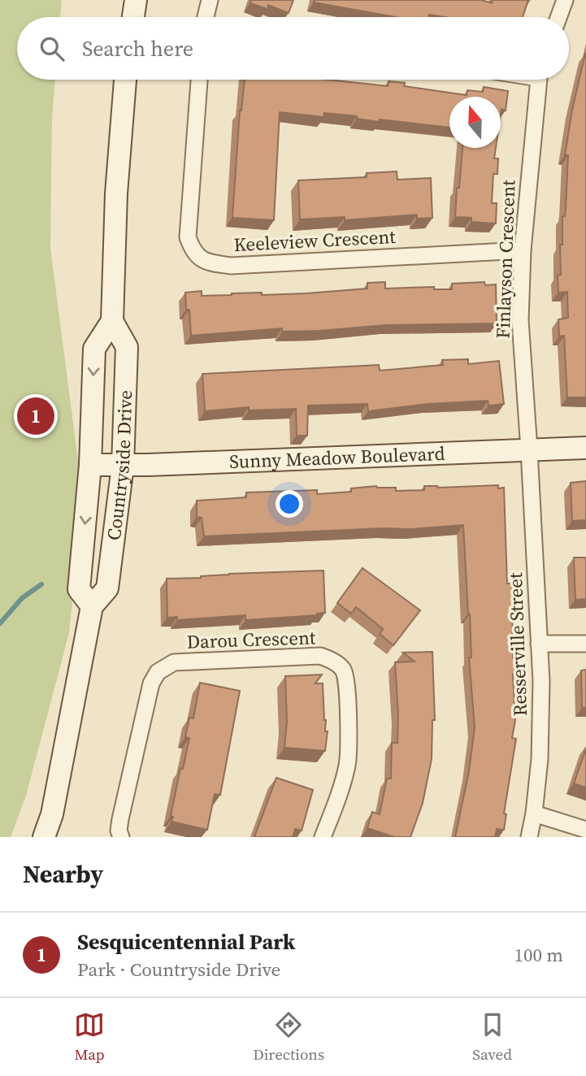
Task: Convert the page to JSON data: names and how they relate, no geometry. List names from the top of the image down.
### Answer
{
  "streets": {
    "main road": ["Sunny Meadow Boulevard", "Countryside Drive"],
    "street": [
      "Keeleview Crescent",
      "Finlayson Crescent",
      "Darou Crescent",
      "Resserville Street"
    ]
  },
  "crossings": [
    ["Keeleview Crescent", "Finlayson Crescent"],
    ["Finlayson Crescent", "Sunny Meadow Boulevard"],
    ["Finlayson Crescent", "Resserville Street"],
    ["Sunny Meadow Boulevard", "Countryside Drive"],
    ["Sunny Meadow Boulevard", "Resserville Street"]
  ],
  "north": "top",
  "page": {
    "search": "Search here",
    "pins": "1",
    "heading": "Nearby",
    "list": [
      {
        "mark": "1",
        "name": "Sesquicentennial Park",
        "note": "Park · Countryside Drive",
        "value": "100 m"
      }
    ],
    "nav": ["Map", "Directions", "Saved"]
  }
}
